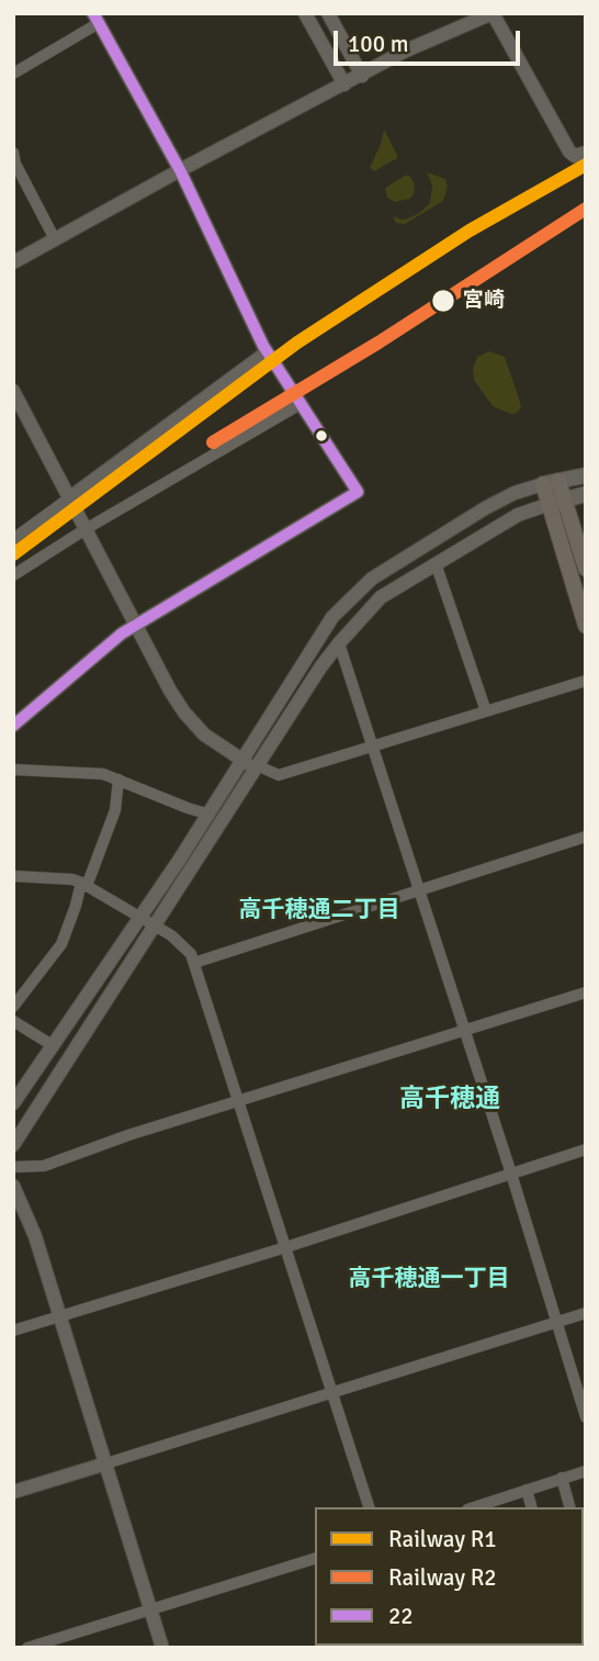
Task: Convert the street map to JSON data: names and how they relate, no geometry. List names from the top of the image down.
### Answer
{
  "districts": ["高千穂通二丁目", "高千穂通", "高千穂通一丁目"],
  "places": ["宮崎"],
  "lines": ["transit line 22", "rail line R1", "rail line R2"],
  "legend": ["Railway R1", "Railway R2", "22"],
  "scale_bar": "100 m"
}
